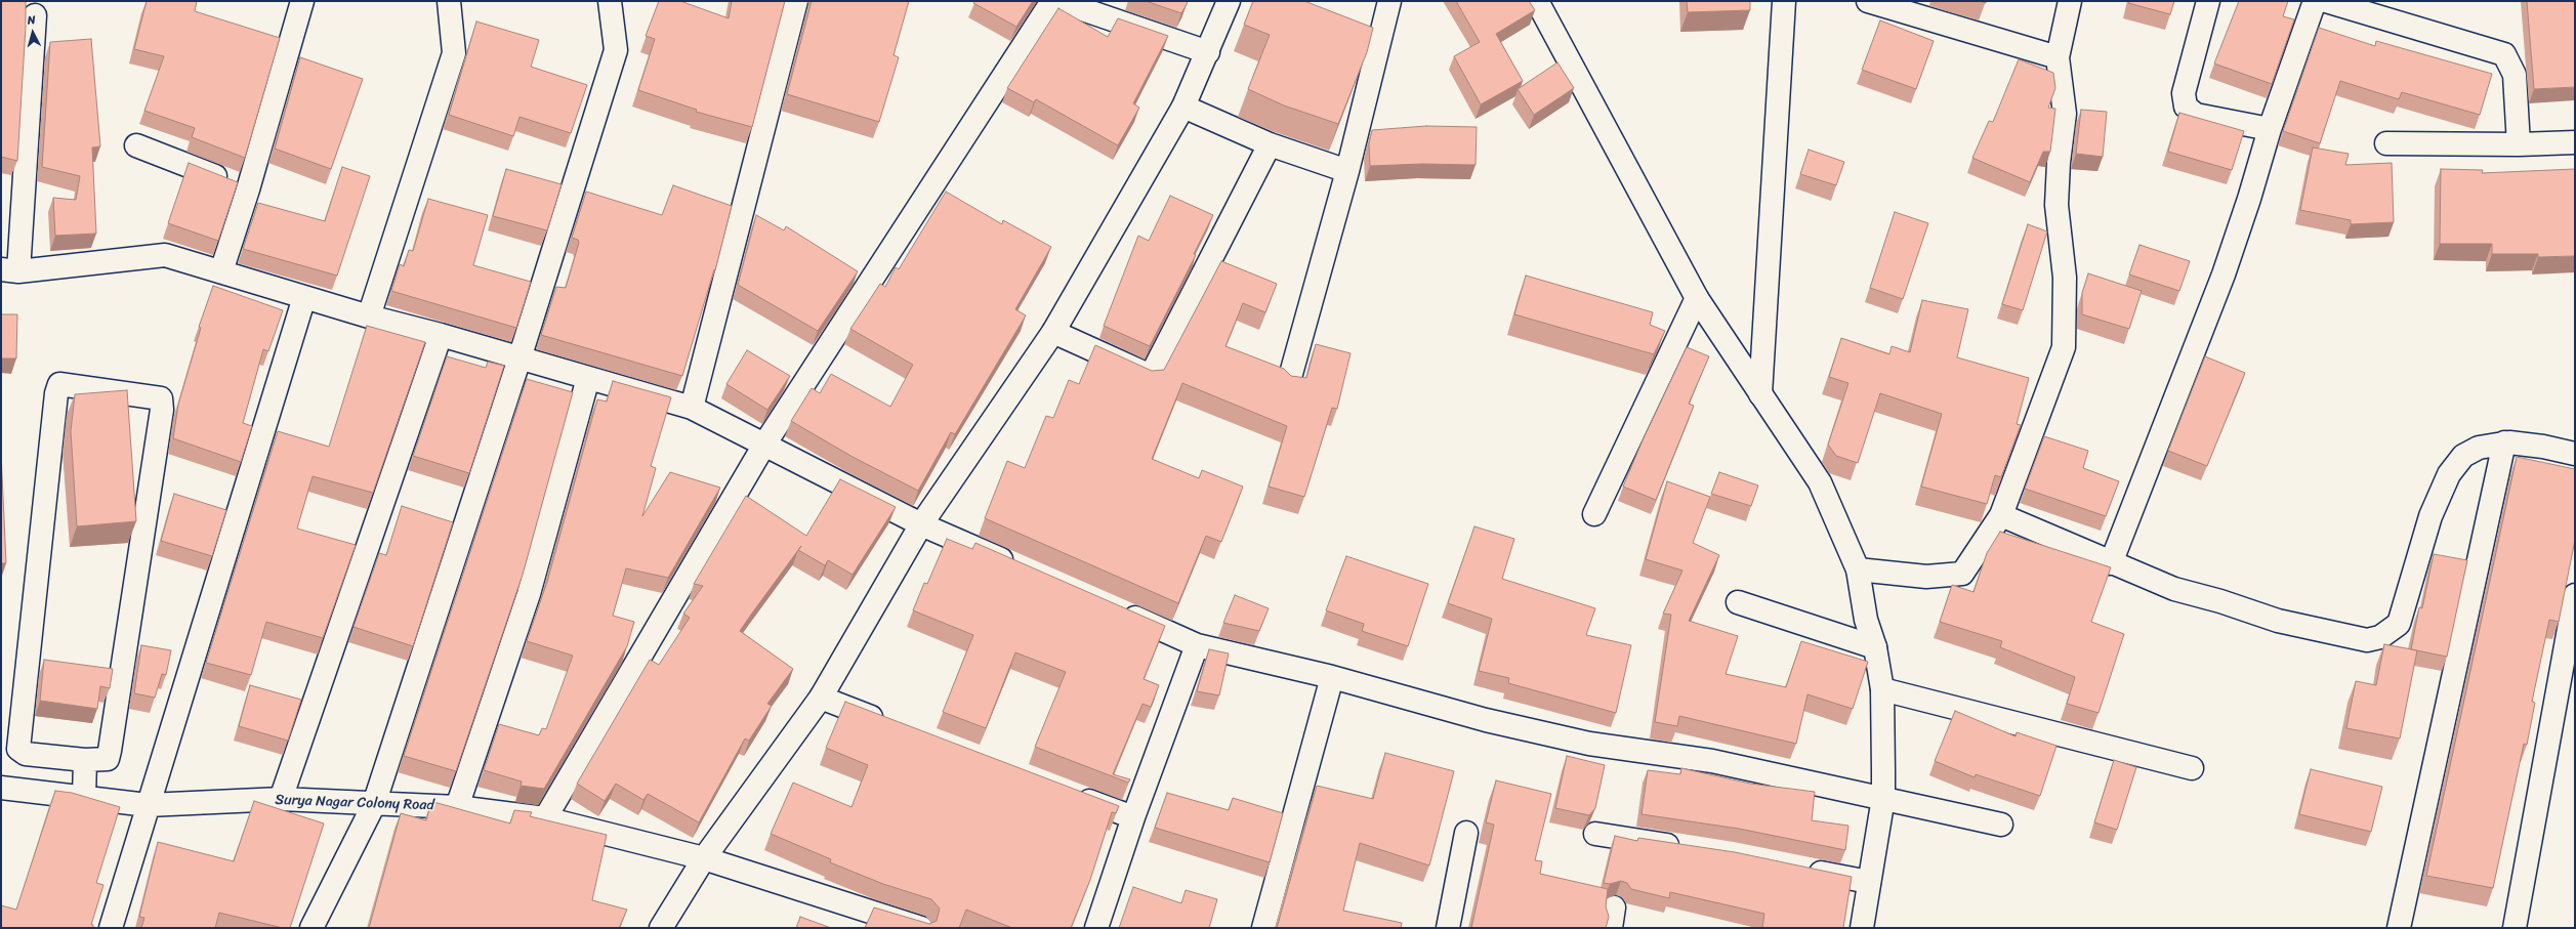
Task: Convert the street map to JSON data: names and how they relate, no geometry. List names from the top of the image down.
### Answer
{
  "streets": {
    "street": ["Surya Nagar Colony Road"]
  },
  "north": "top"
}
